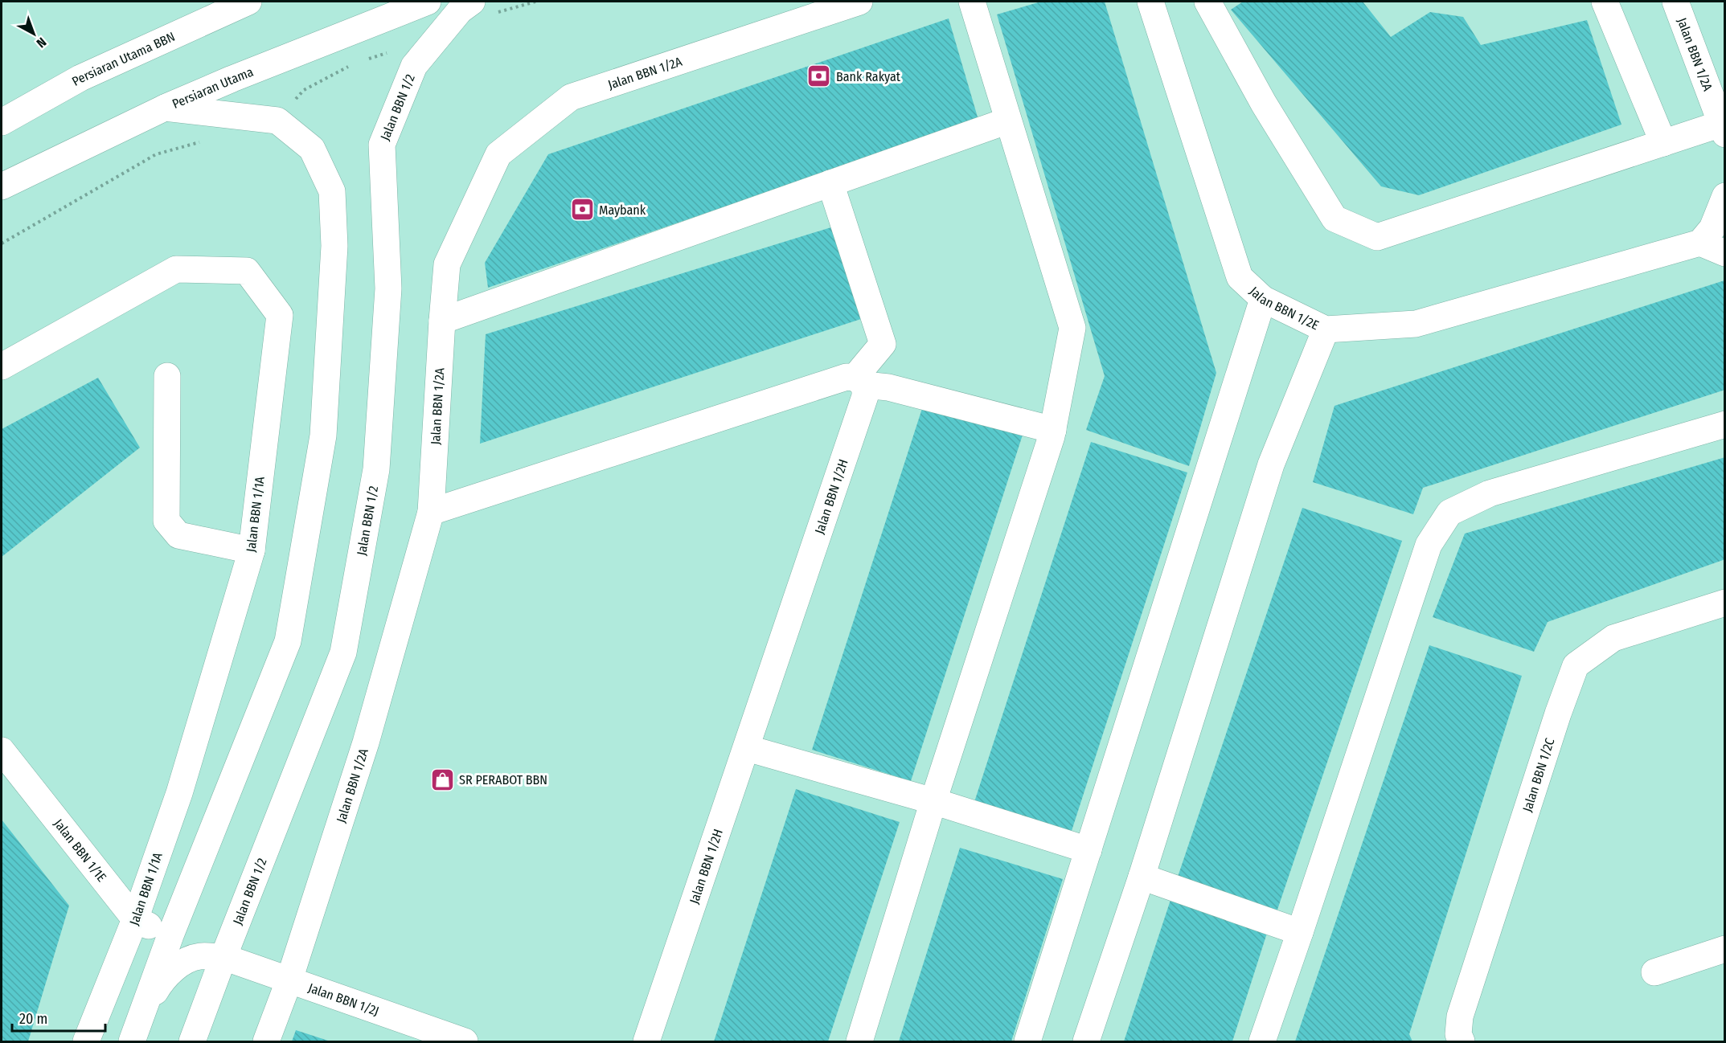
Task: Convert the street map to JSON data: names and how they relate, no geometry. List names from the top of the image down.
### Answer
{
  "streets": {
    "street": [
      "Jalan BBN 1/2A",
      "Persiaran Utama BBN",
      "Persiaran Utama",
      "Jalan BBN 1/2",
      "Jalan BBN 1/2E",
      "Jalan BBN 1/2H",
      "Jalan BBN 1/1A",
      "Jalan BBN 1/2C",
      "Jalan BBN 1/1E",
      "Jalan BBN 1/2J"
    ]
  },
  "crossings": [
    ["Jalan BBN 1/2A", "Jalan BBN 1/2J"],
    ["Jalan BBN 1/2", "Jalan BBN 1/2J"],
    ["Jalan BBN 1/1A", "Jalan BBN 1/1E"]
  ],
  "places": {
    "bank": ["Bank Rakyat", "Maybank"],
    "shop": ["SR PERABOT BBN"]
  },
  "scale_bar": "20 m",
  "north": "bottom right"
}
